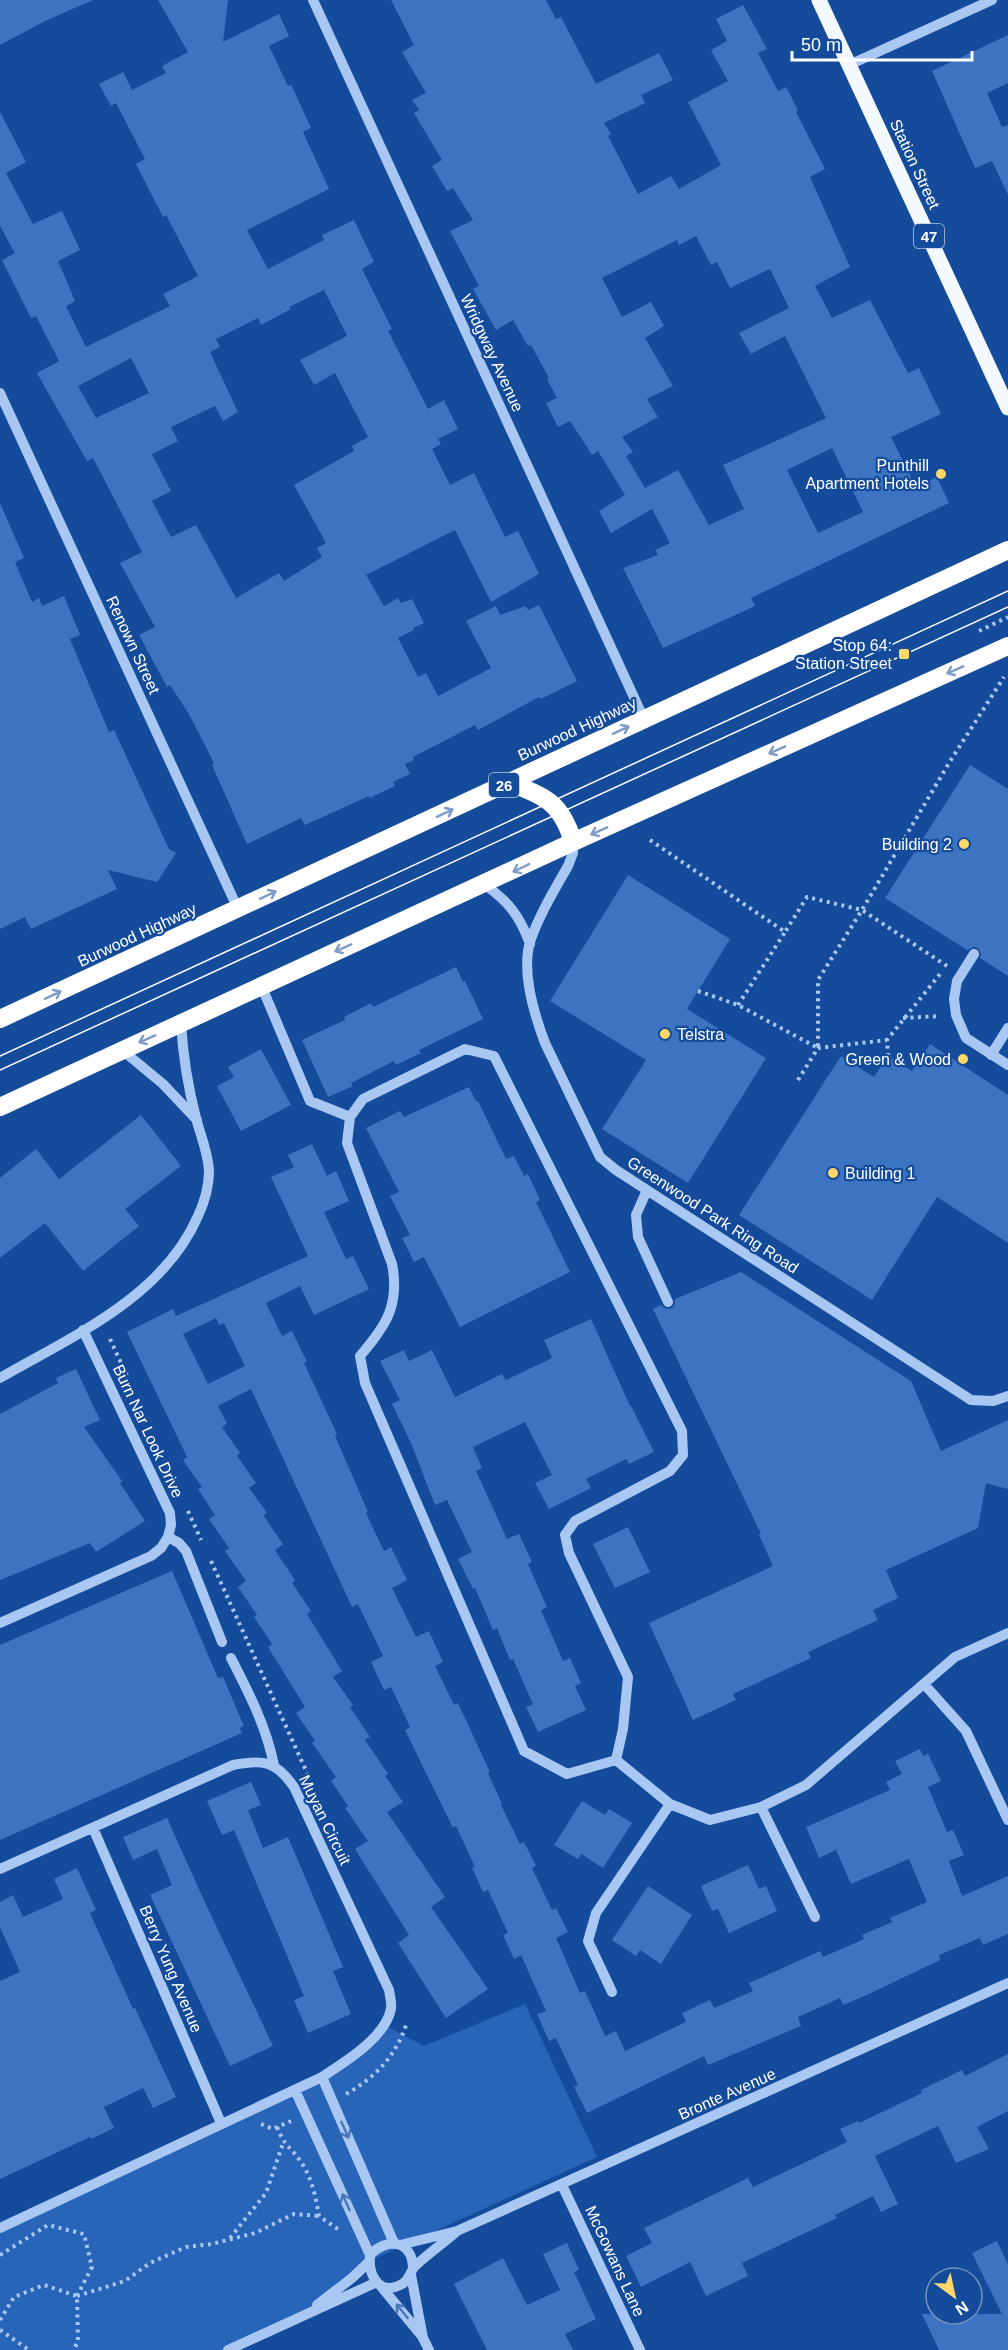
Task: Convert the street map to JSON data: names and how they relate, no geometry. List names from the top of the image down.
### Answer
{
  "streets": {
    "highway": ["Burwood Highway", "26"],
    "main road": ["Station Street", "47"],
    "street": [
      "Wridgway Avenue",
      "Renown Street",
      "Greenwood Park Ring Road",
      "Burn Nar Look Drive",
      "Muyan Circuit",
      "Berry Yung Avenue",
      "Bronte Avenue",
      "McGowans Lane"
    ]
  },
  "crossings": [
    ["Wridgway Avenue", "Burwood Highway"],
    ["Renown Street", "Burwood Highway"],
    ["Muyan Circuit", "Berry Yung Avenue"],
    ["Bronte Avenue", "McGowans Lane"]
  ],
  "places": {
    "other": [
      "Punthill Apartment Hotels",
      "Building 2",
      "Telstra",
      "Green & Wood",
      "Building 1"
    ],
    "transit": ["Stop 64: Station Street"]
  },
  "scale_bar": "50 m",
  "north": "bottom right"
}
